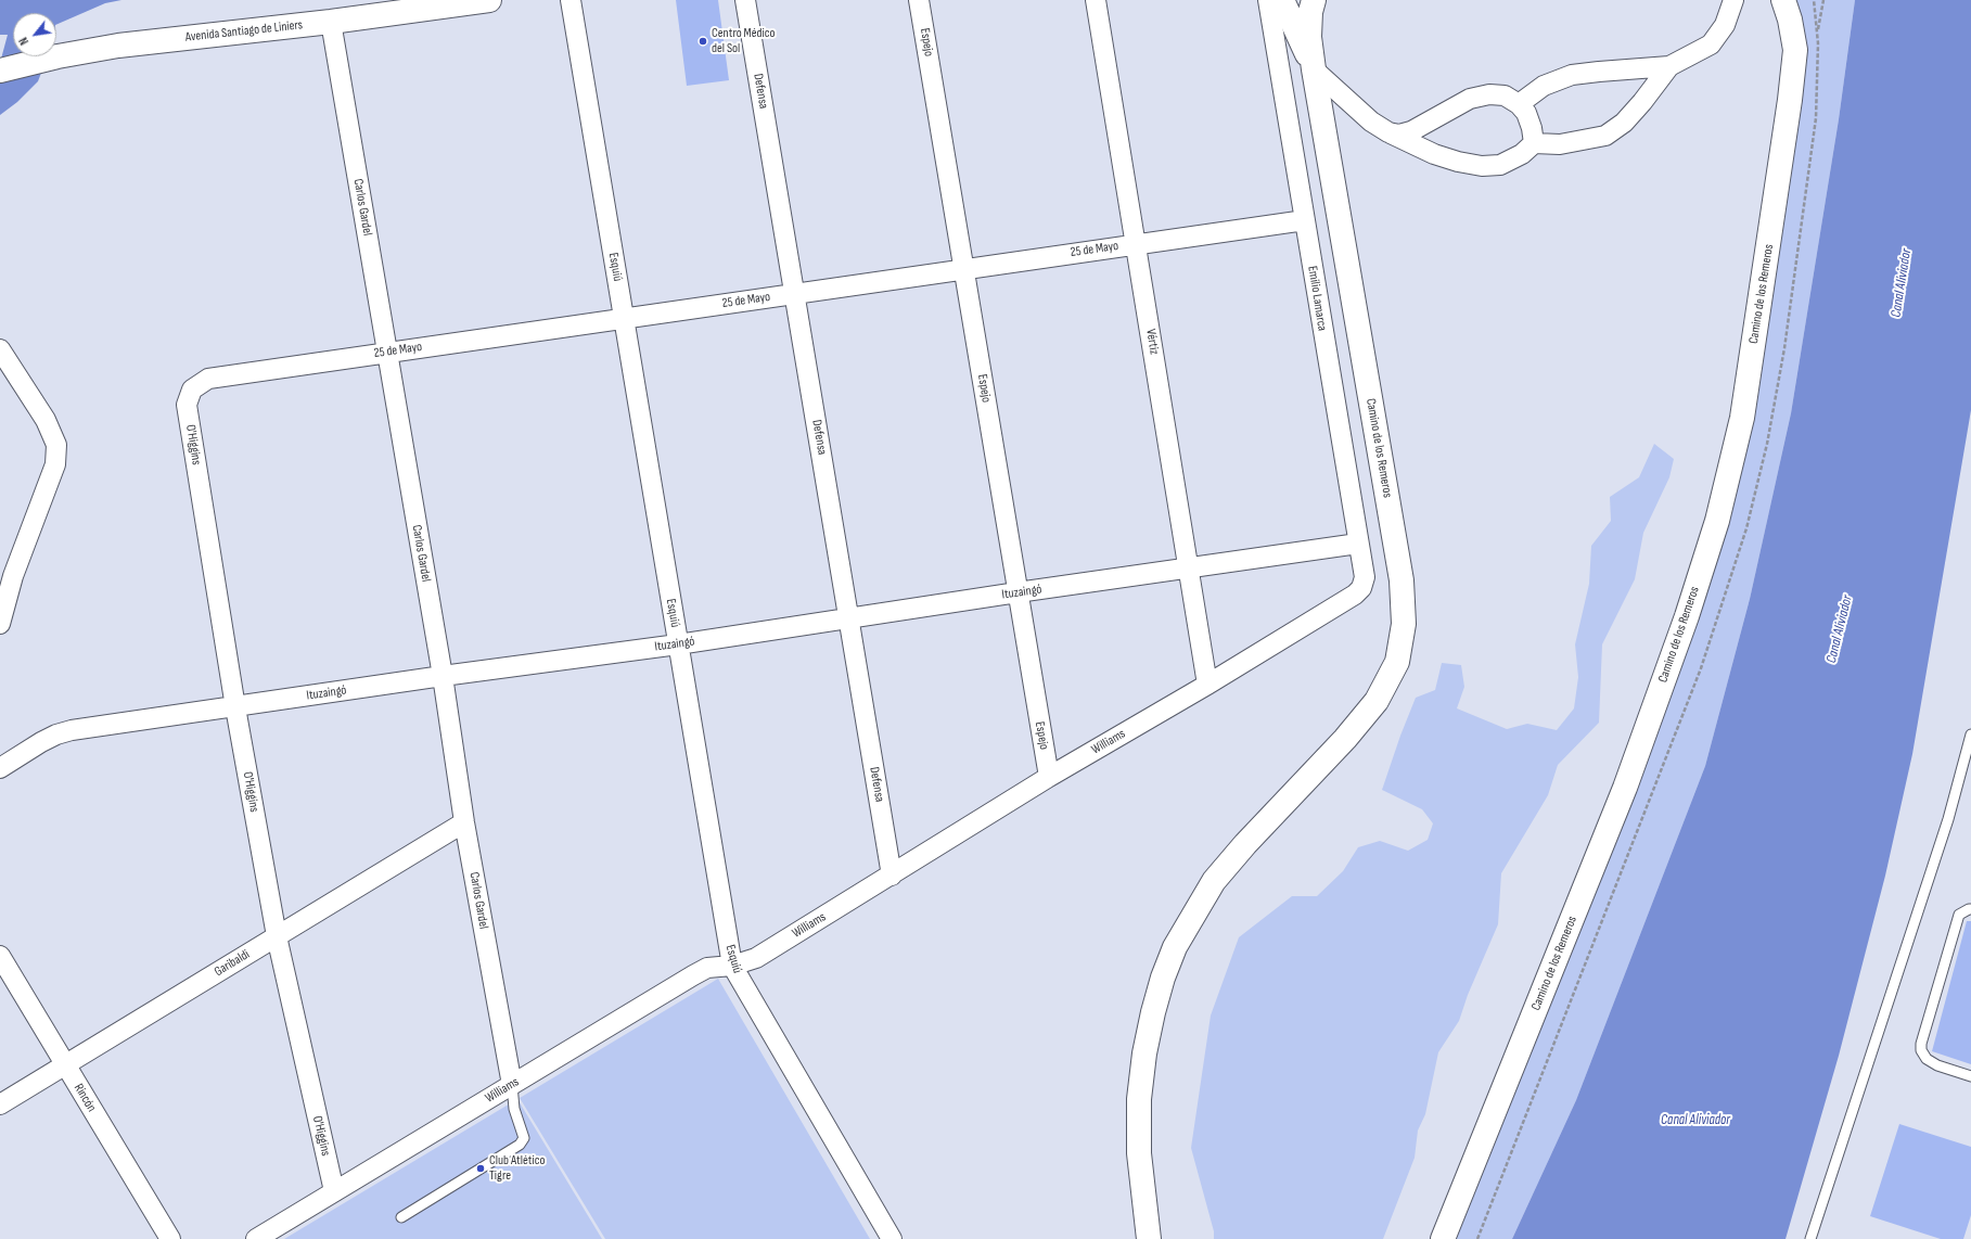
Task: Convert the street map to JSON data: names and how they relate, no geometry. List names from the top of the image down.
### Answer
{
  "streets": {
    "main road": ["Avenida Santiago de Liniers", "Camino de los Remeros"],
    "street": [
      "Espejo",
      "Defensa",
      "Carlos Gardel",
      "25 de Mayo",
      "Esquiú",
      "Emilio Lamarca",
      "Vértiz",
      "O'Higgins",
      "Ituzaingó",
      "Williams",
      "Garibaldi",
      "Rincón"
    ]
  },
  "crossings": [
    ["Avenida Santiago de Liniers", "Carlos Gardel"],
    ["Espejo", "25 de Mayo"],
    ["Espejo", "Ituzaingó"],
    ["Espejo", "Williams"],
    ["Defensa", "25 de Mayo"],
    ["Defensa", "Ituzaingó"],
    ["Defensa", "Williams"],
    ["Carlos Gardel", "25 de Mayo"],
    ["Carlos Gardel", "Ituzaingó"],
    ["Carlos Gardel", "Williams"],
    ["Carlos Gardel", "Garibaldi"],
    ["25 de Mayo", "Esquiú"],
    ["25 de Mayo", "Emilio Lamarca"],
    ["25 de Mayo", "Vértiz"],
    ["25 de Mayo", "O'Higgins"],
    ["Esquiú", "Ituzaingó"],
    ["Esquiú", "Williams"],
    ["Emilio Lamarca", "Ituzaingó"],
    ["Emilio Lamarca", "Williams"],
    ["Vértiz", "Ituzaingó"],
    ["Vértiz", "Williams"],
    ["O'Higgins", "Ituzaingó"],
    ["O'Higgins", "Williams"],
    ["O'Higgins", "Garibaldi"],
    ["Garibaldi", "Rincón"]
  ],
  "water": ["Canal Aliviador"],
  "places": ["Centro Médico del Sol", "Club Atlético Tigre"],
  "north": "bottom left"
}
